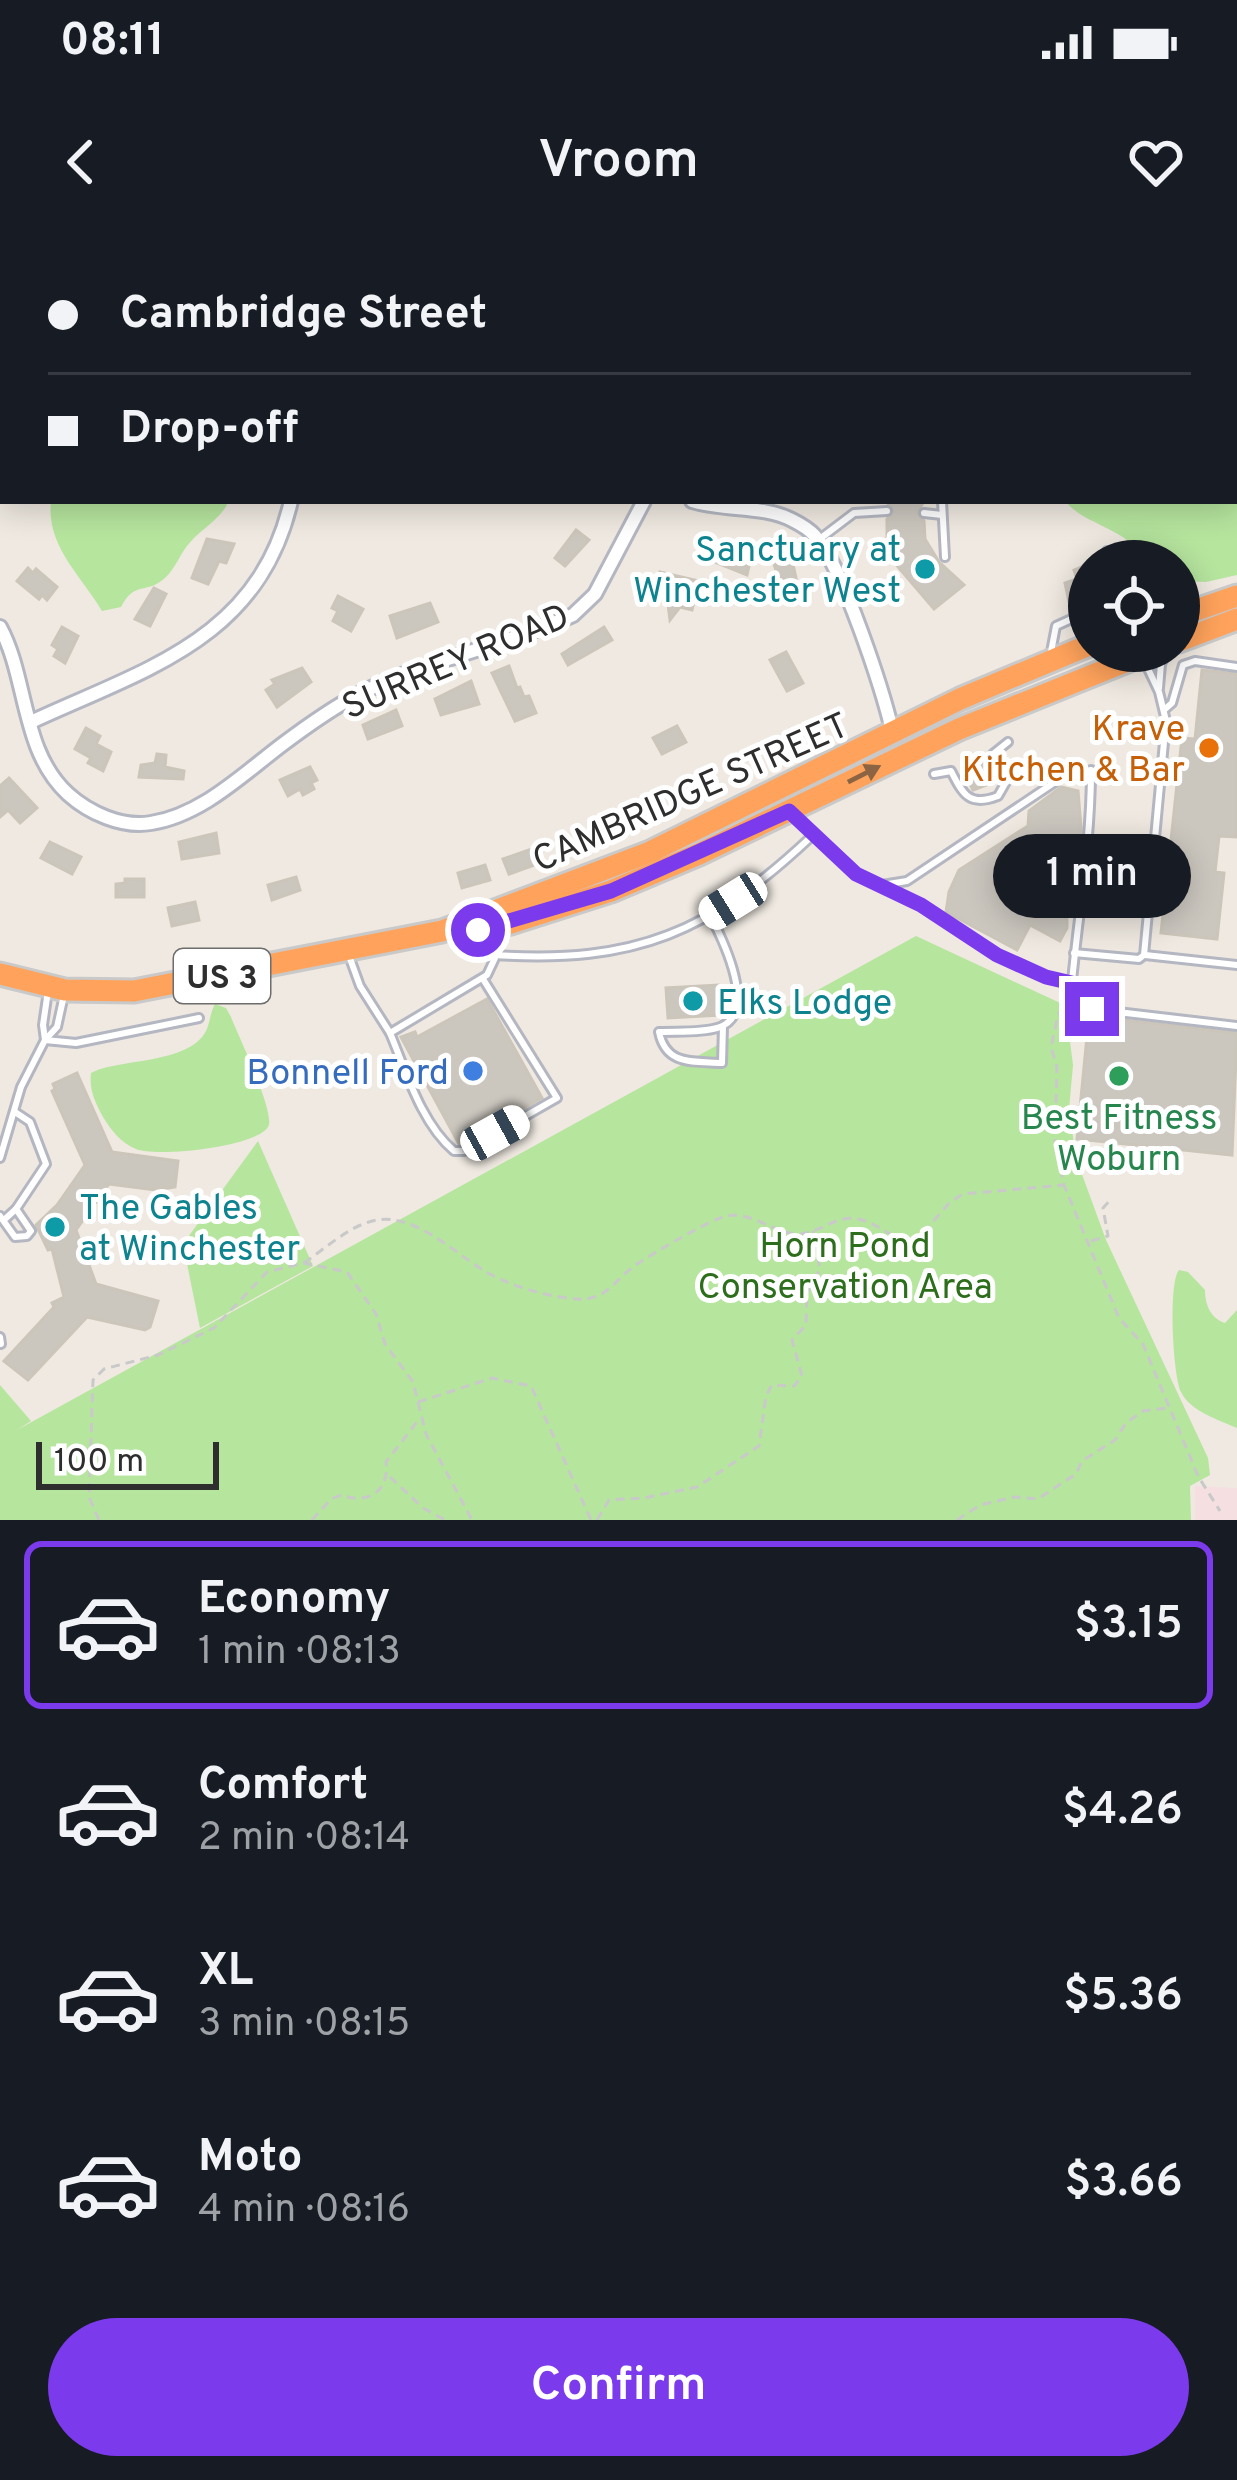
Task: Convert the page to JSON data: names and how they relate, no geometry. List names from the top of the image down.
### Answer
{
  "streets": {
    "highway": ["CAMBRIDGE STREET", "US 3"],
    "street": ["SURREY ROAD"]
  },
  "crossings": [
    ["CAMBRIDGE STREET", "US 3"]
  ],
  "parks": ["Horn Pond Conservation Area"],
  "places": [
    "Sanctuary at Winchester West",
    "Krave Kitchen & Bar",
    "Elks Lodge",
    "Bonnell Ford",
    "Best Fitness Woburn",
    "The Gables at Winchester"
  ],
  "scale_bar": "100 m",
  "page": {
    "status": "08:11",
    "header": "Vroom",
    "banner": ["Cambridge Street", "Drop-off"],
    "bubble": "1 min",
    "scale": "100 m",
    "list": [
      {
        "name": "Economy",
        "note": "1 min · 08:13",
        "value": "$3.15"
      },
      {
        "name": "Comfort",
        "note": "2 min · 08:14",
        "value": "$4.26"
      },
      {
        "name": "XL",
        "note": "3 min · 08:15",
        "value": "$5.36"
      },
      {
        "name": "Moto",
        "note": "4 min · 08:16",
        "value": "$3.66"
      }
    ],
    "buttons": "Confirm"
  }
}
